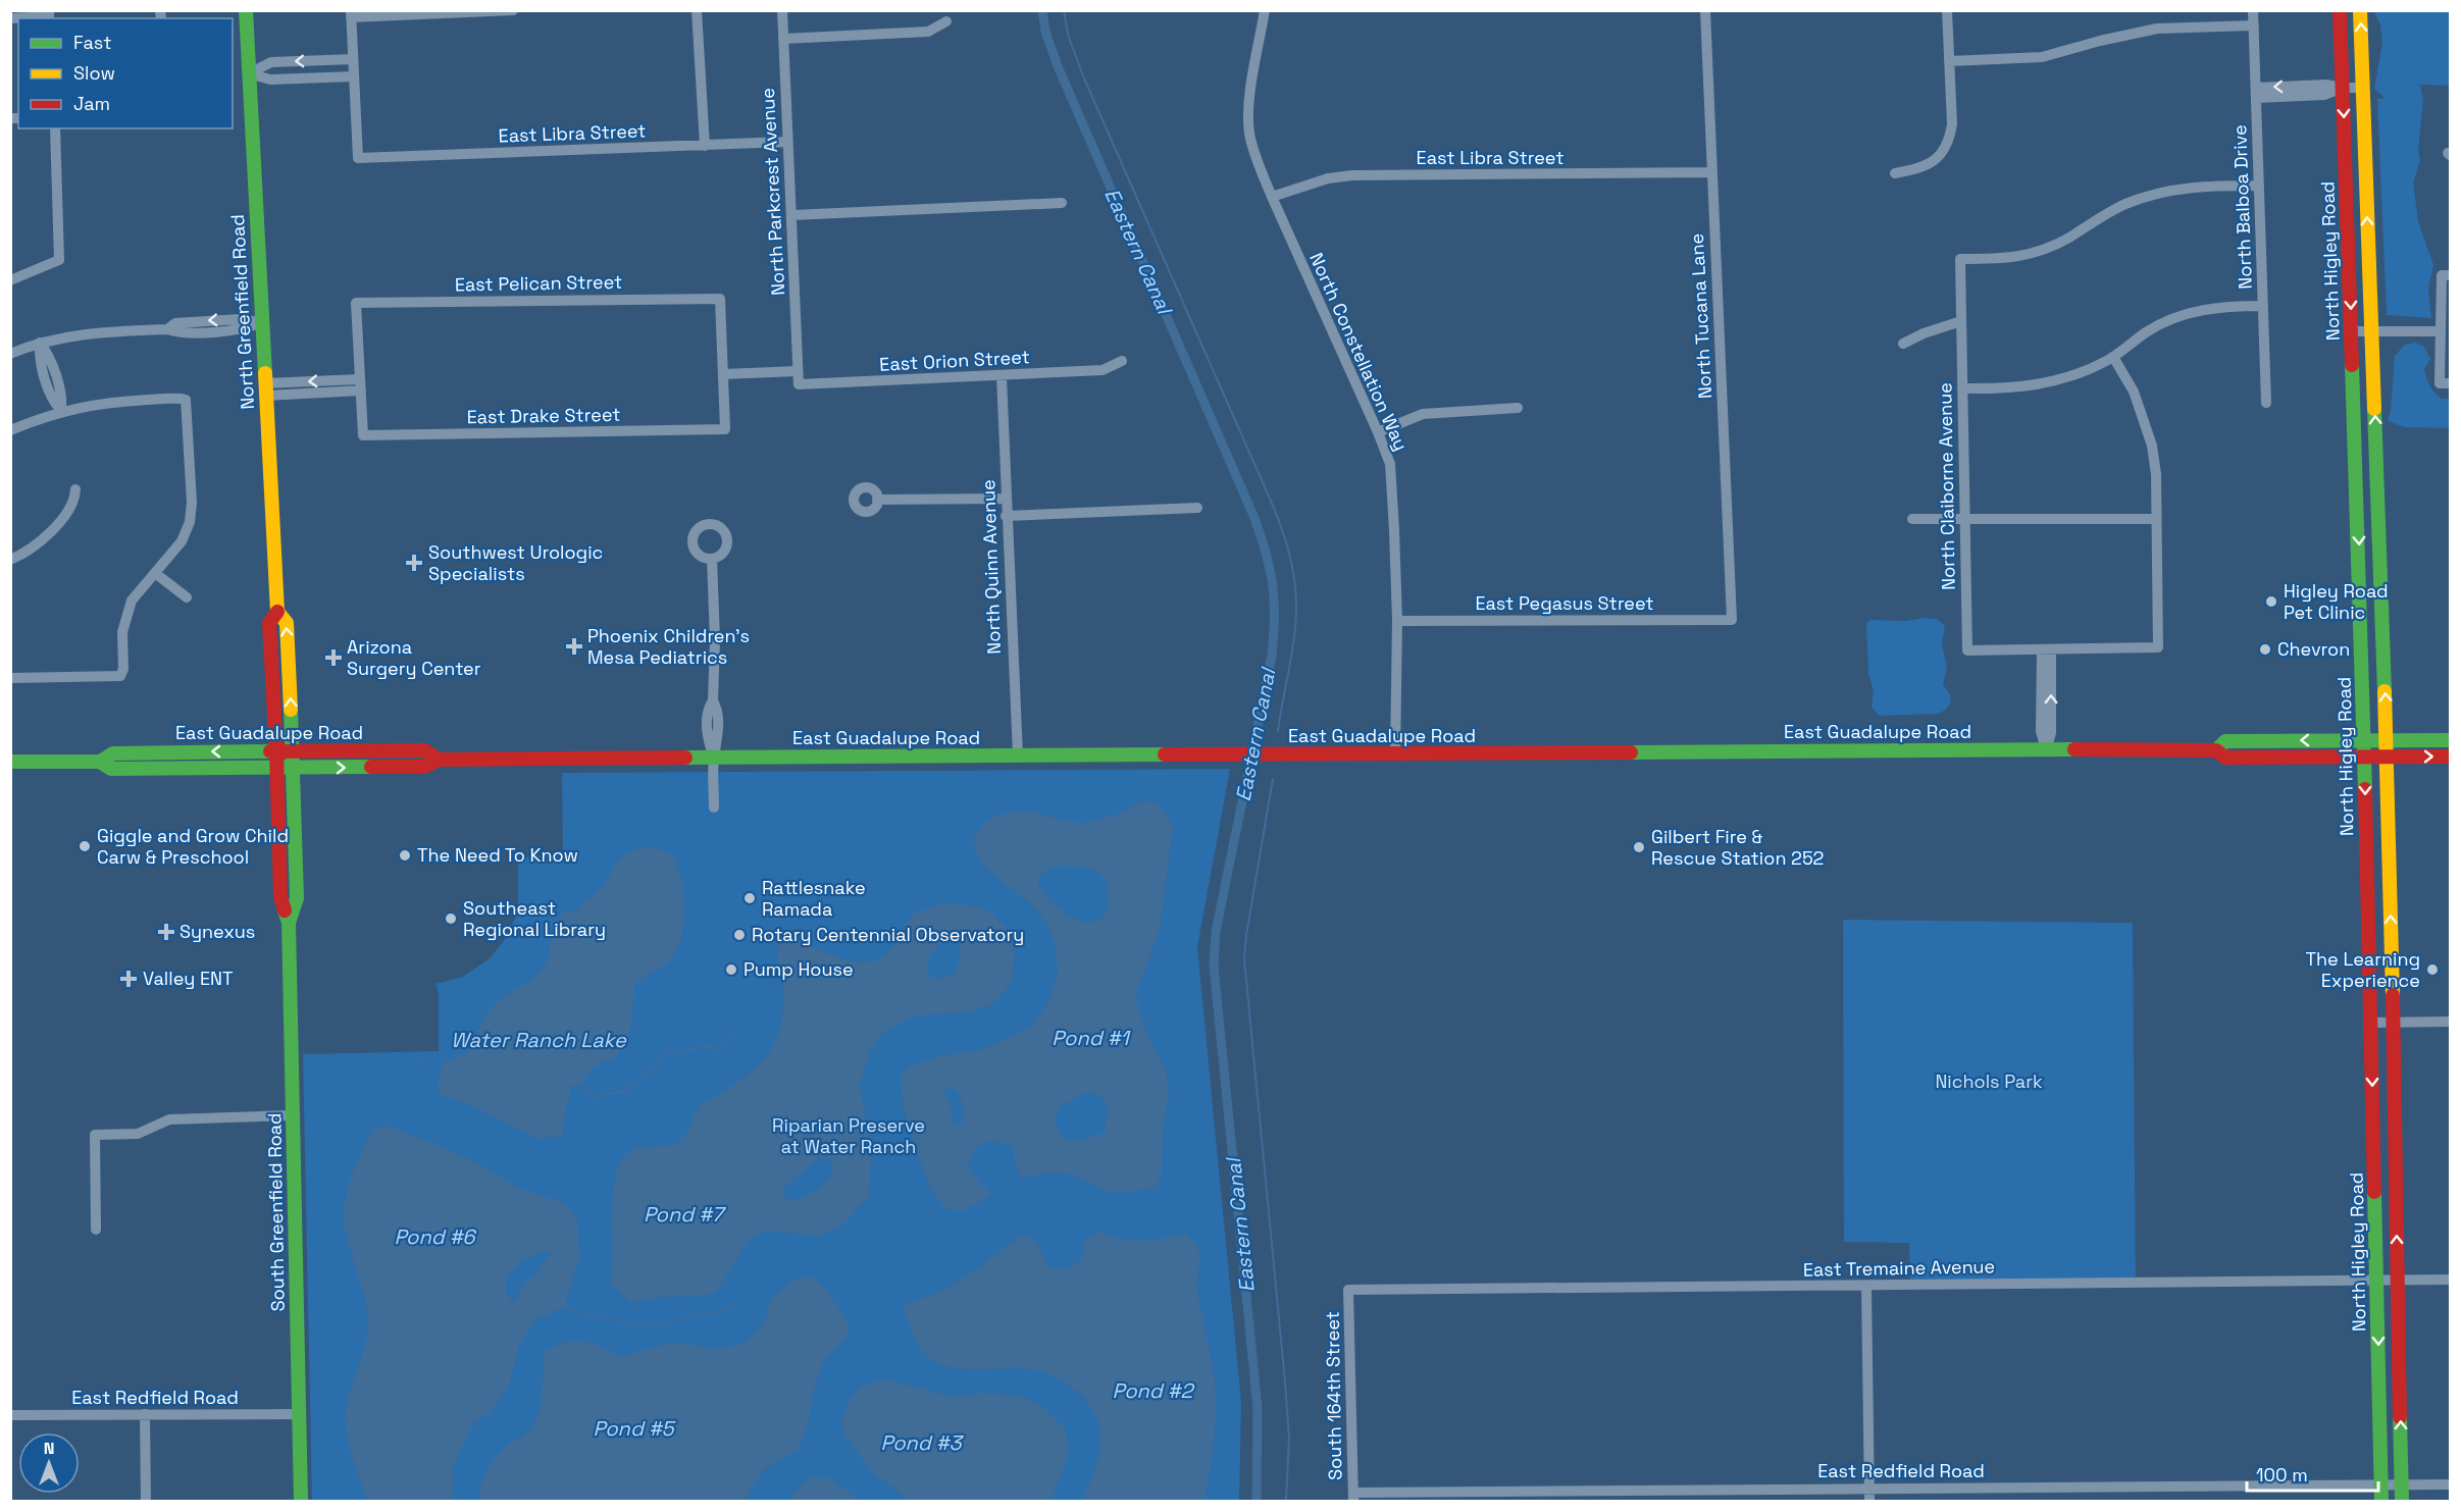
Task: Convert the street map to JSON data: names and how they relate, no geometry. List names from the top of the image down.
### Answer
{
  "streets": {
    "main road": [
      "North Higley Road",
      "North Greenfield Road",
      "East Guadalupe Road",
      "South Greenfield Road"
    ],
    "street": [
      "East Libra Street",
      "North Parkcrest Avenue",
      "North Balboa Drive",
      "East Pelican Street",
      "North Tucana Lane",
      "North Constellation Way",
      "East Orion Street",
      "East Drake Street",
      "North Claiborne Avenue",
      "North Quinn Avenue",
      "East Pegasus Street",
      "East Tremaine Avenue",
      "South 164th Street",
      "East Redfield Road"
    ]
  },
  "crossings": [
    ["East Libra Street", "North Parkcrest Avenue"],
    ["East Libra Street", "North Tucana Lane"],
    ["East Libra Street", "North Constellation Way"],
    ["North Parkcrest Avenue", "East Orion Street"],
    ["North Balboa Drive", "North Claiborne Avenue"],
    ["North Higley Road", "East Guadalupe Road"],
    ["North Higley Road", "East Tremaine Avenue"],
    ["North Higley Road", "East Redfield Road"],
    ["East Pelican Street", "East Drake Street"],
    ["North Greenfield Road", "East Guadalupe Road"],
    ["North Greenfield Road", "South Greenfield Road"],
    ["North Tucana Lane", "East Pegasus Street"],
    ["North Constellation Way", "East Pegasus Street"],
    ["North Constellation Way", "East Guadalupe Road"],
    ["East Orion Street", "North Quinn Avenue"],
    ["North Quinn Avenue", "East Guadalupe Road"],
    ["East Guadalupe Road", "South Greenfield Road"],
    ["South Greenfield Road", "East Redfield Road"],
    ["East Tremaine Avenue", "South 164th Street"],
    ["South 164th Street", "East Redfield Road"]
  ],
  "water": [
    "Eastern Canal",
    "Pond #1",
    "Water Ranch Lake",
    "Pond #7",
    "Pond #6",
    "Pond #2",
    "Pond #5",
    "Pond #3"
  ],
  "parks": ["Nichols Park", "Riparian Preserve at Water Ranch"],
  "places": {
    "health": [
      "Southwest Urologic Specialists",
      "Phoenix Children's Mesa Pediatrics",
      "Arizona Surgery Center",
      "Synexus",
      "Valley ENT"
    ],
    "other": [
      "Higley Road Pet Clinic",
      "Chevron",
      "Giggle and Grow Child Carw & Preschool",
      "Gilbert Fire & Rescue Station 252",
      "The Need To Know",
      "Rattlesnake Ramada",
      "Southeast Regional Library",
      "Rotary Centennial Observatory",
      "Pump House",
      "The Learning Experience"
    ]
  },
  "legend": ["Fast", "Slow", "Jam"],
  "scale_bar": "100 m",
  "north": "top"
}
